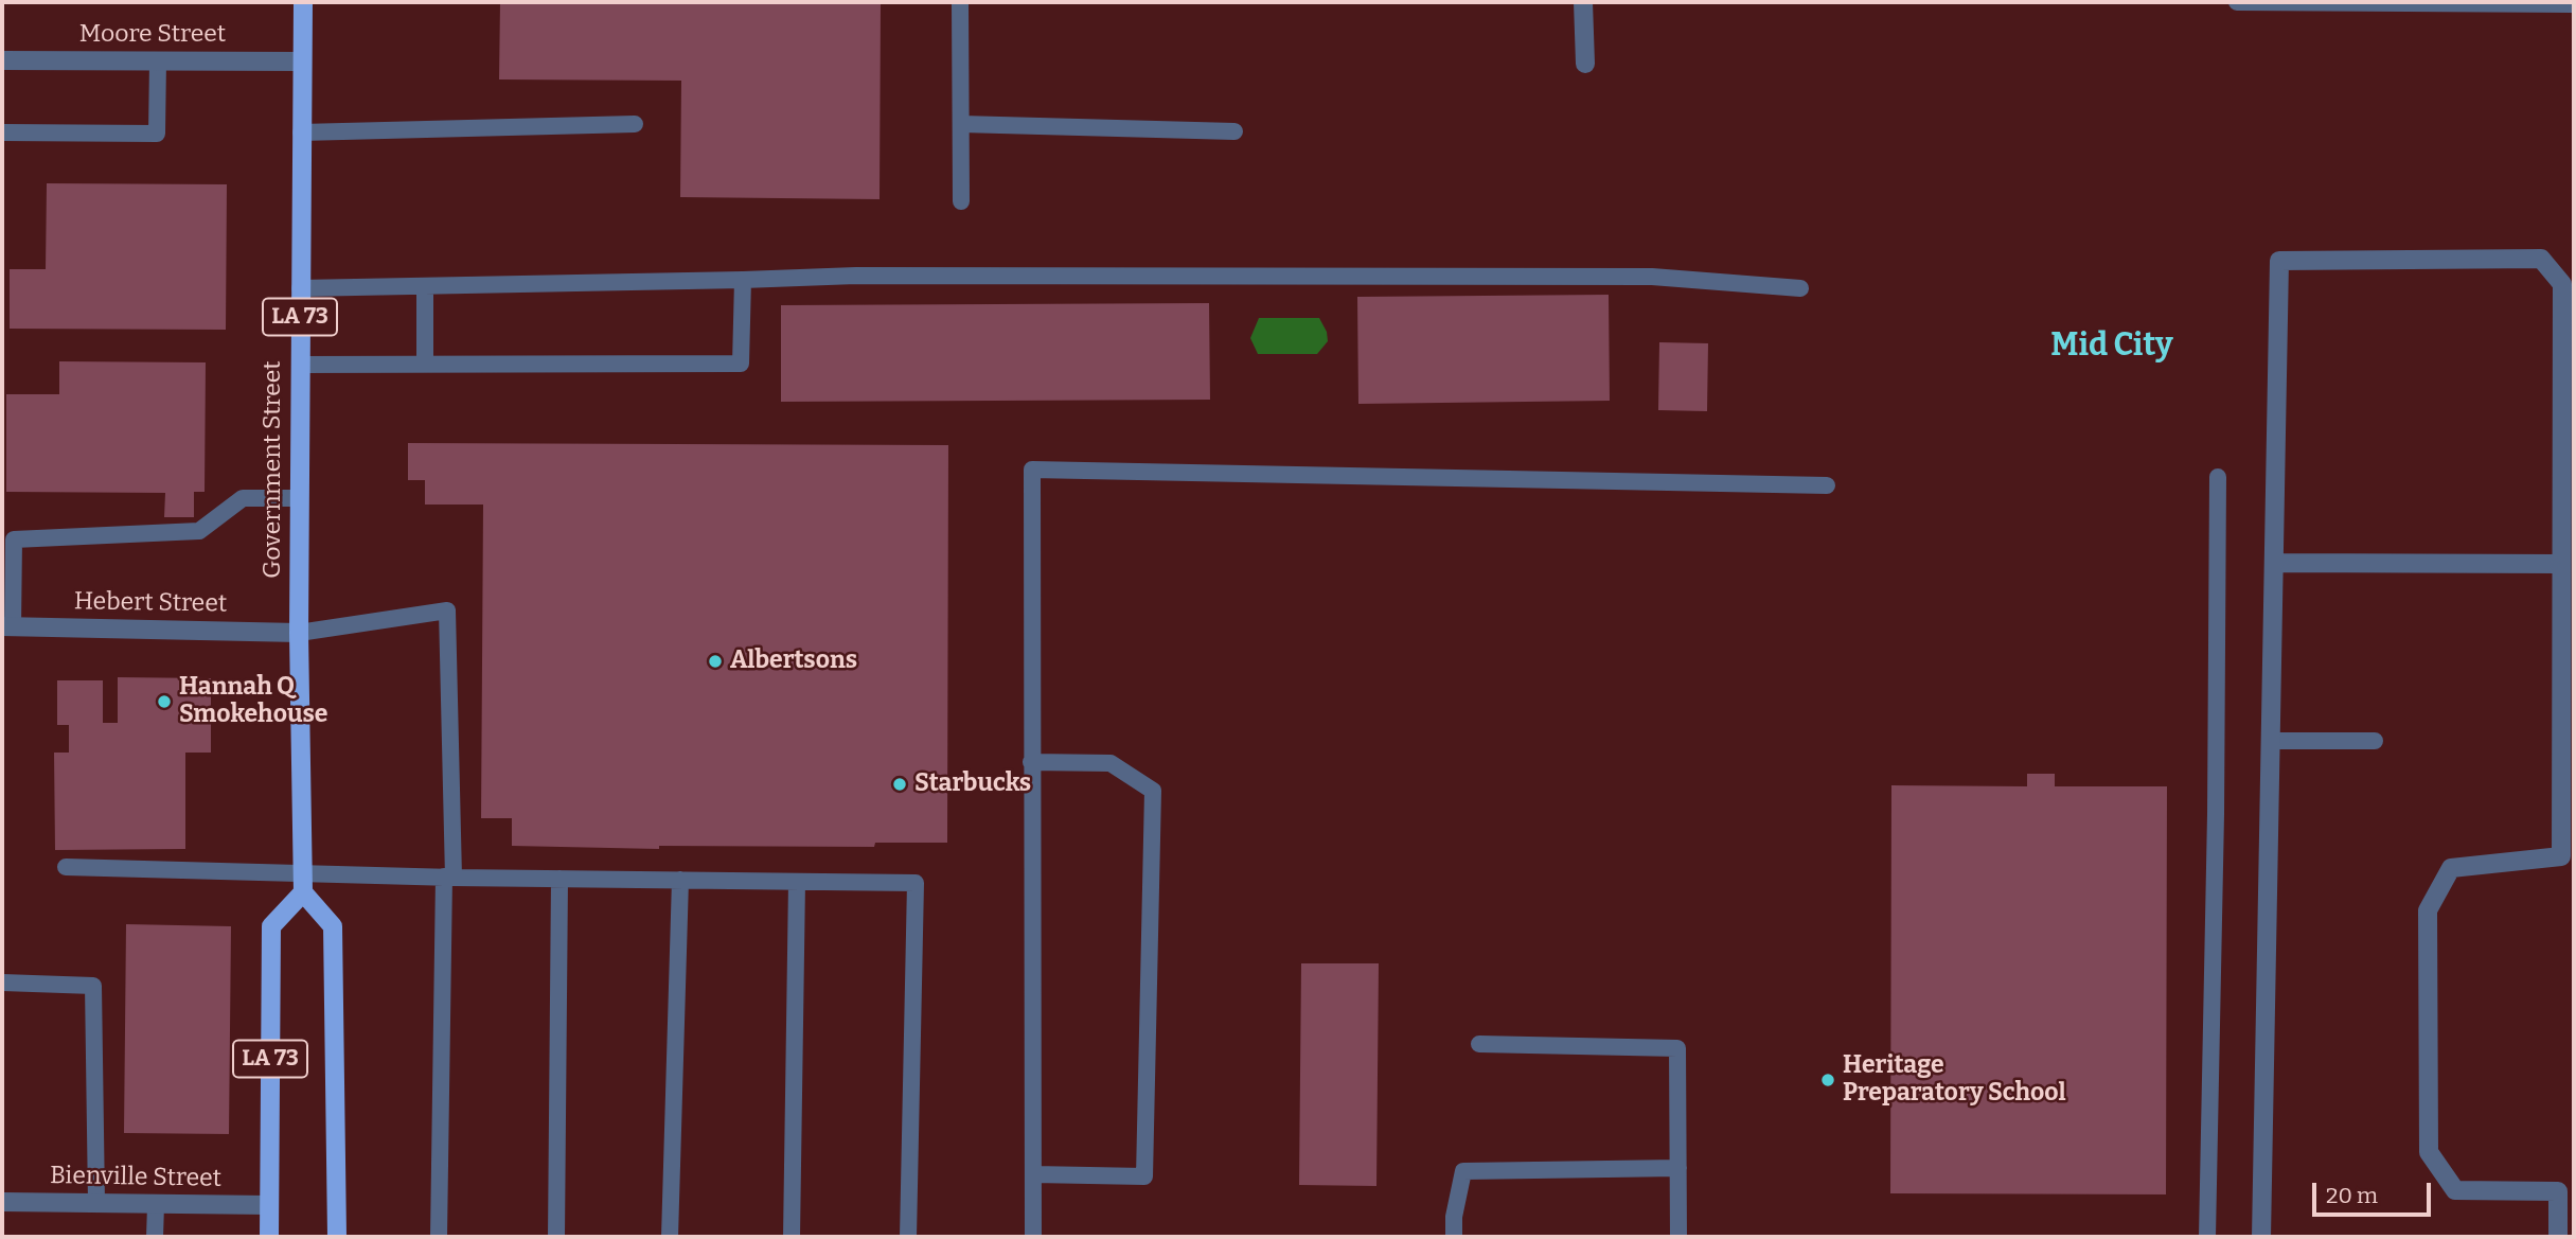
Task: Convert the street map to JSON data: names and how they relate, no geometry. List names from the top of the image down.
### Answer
{
  "streets": {
    "main road": ["LA 73", "Government Street"],
    "street": ["Moore Street", "Hebert Street", "Bienville Street"]
  },
  "crossings": [
    ["Moore Street", "Government Street"],
    ["LA 73", "Government Street"],
    ["LA 73", "Bienville Street"],
    ["Government Street", "Hebert Street"]
  ],
  "districts": ["Mid City"],
  "places": [
    "Albertsons",
    "Hannah Q Smokehouse",
    "Starbucks",
    "Heritage Preparatory School"
  ],
  "scale_bar": "20 m"
}
